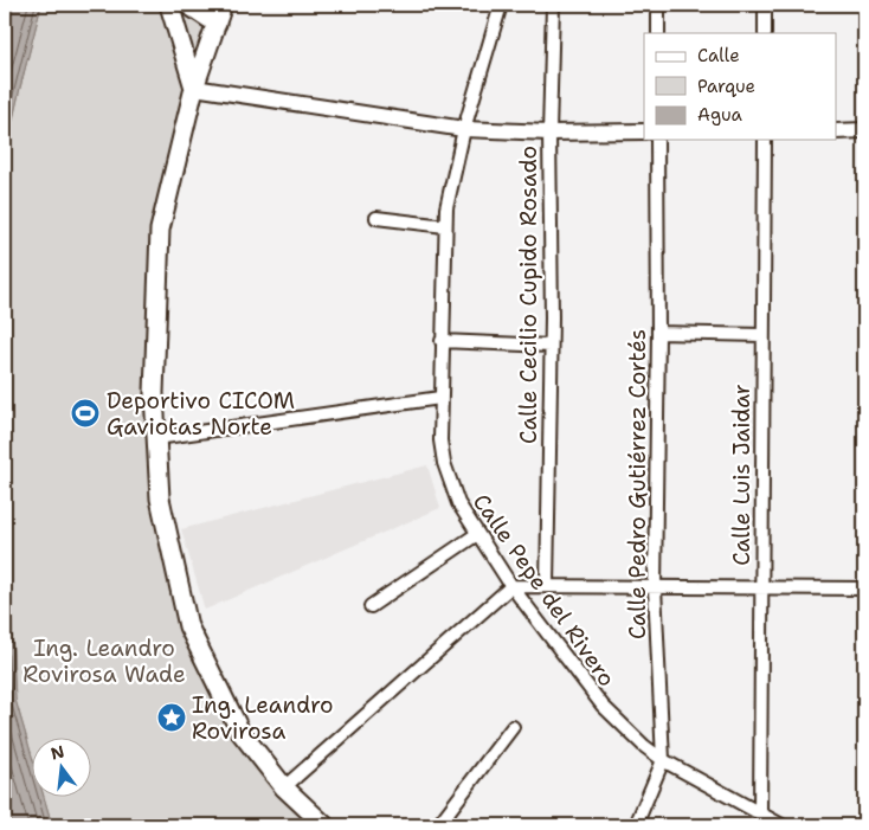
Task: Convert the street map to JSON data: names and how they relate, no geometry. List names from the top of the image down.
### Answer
{
  "streets": {
    "street": [
      "Calle Cecilio Cupido Rosado",
      "Calle Luis Jaidar",
      "Calle Pedro Gutiérrez Cortés",
      "Calle Pepe del Rivero"
    ]
  },
  "crossings": [
    ["Calle Luis Jaidar", "Calle Pepe del Rivero"],
    ["Calle Pedro Gutiérrez Cortés", "Calle Pepe del Rivero"]
  ],
  "parks": ["Ing. Leandro Rovirosa Wade"],
  "places": {
    "sports": ["Deportivo CICOM Gaviotas Norte"],
    "place": ["Ing. Leandro Rovirosa"]
  },
  "legend": ["Calle", "Parque", "Agua"],
  "north": "top"
}
